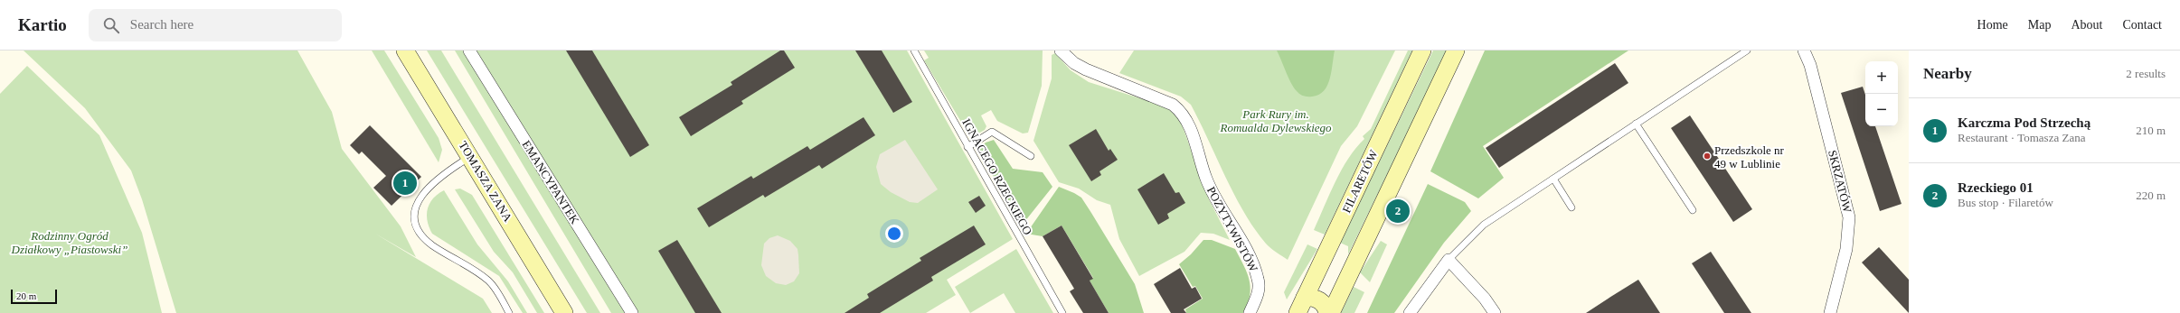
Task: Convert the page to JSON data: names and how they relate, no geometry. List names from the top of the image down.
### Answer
{
  "streets": {
    "main road": ["TOMASZA ZANA", "FILARETÓW"],
    "street": ["SKRZATÓW", "EMANCYPANTEK", "POZYTYWISTÓW"],
    "lane": ["IGNACEGO RZECKIEGO"]
  },
  "parks": ["Park Rury im. Romualda Dylewskiego", "Rodzinny Ogród Działkowy „Piastowski”"],
  "places": ["Przedszkole nr 49 w Lublinie"],
  "scale_bar": "20 m",
  "page": {
    "header": "Kartio",
    "search": "Search here",
    "nav": [
      "Home",
      "Map",
      "About",
      "Contact"
    ],
    "heading": ["Nearby", "2 results"],
    "map_buttons": ["+", "−"],
    "list": [
      {
        "mark": "1",
        "name": "Karczma Pod Strzechą",
        "note": "Restaurant · Tomasza Zana",
        "value": "210 m"
      },
      {
        "mark": "2",
        "name": "Rzeckiego 01",
        "note": "Bus stop · Filaretów",
        "value": "220 m"
      }
    ],
    "pins": ["1", "2"],
    "scale": "20 m"
  }
}
